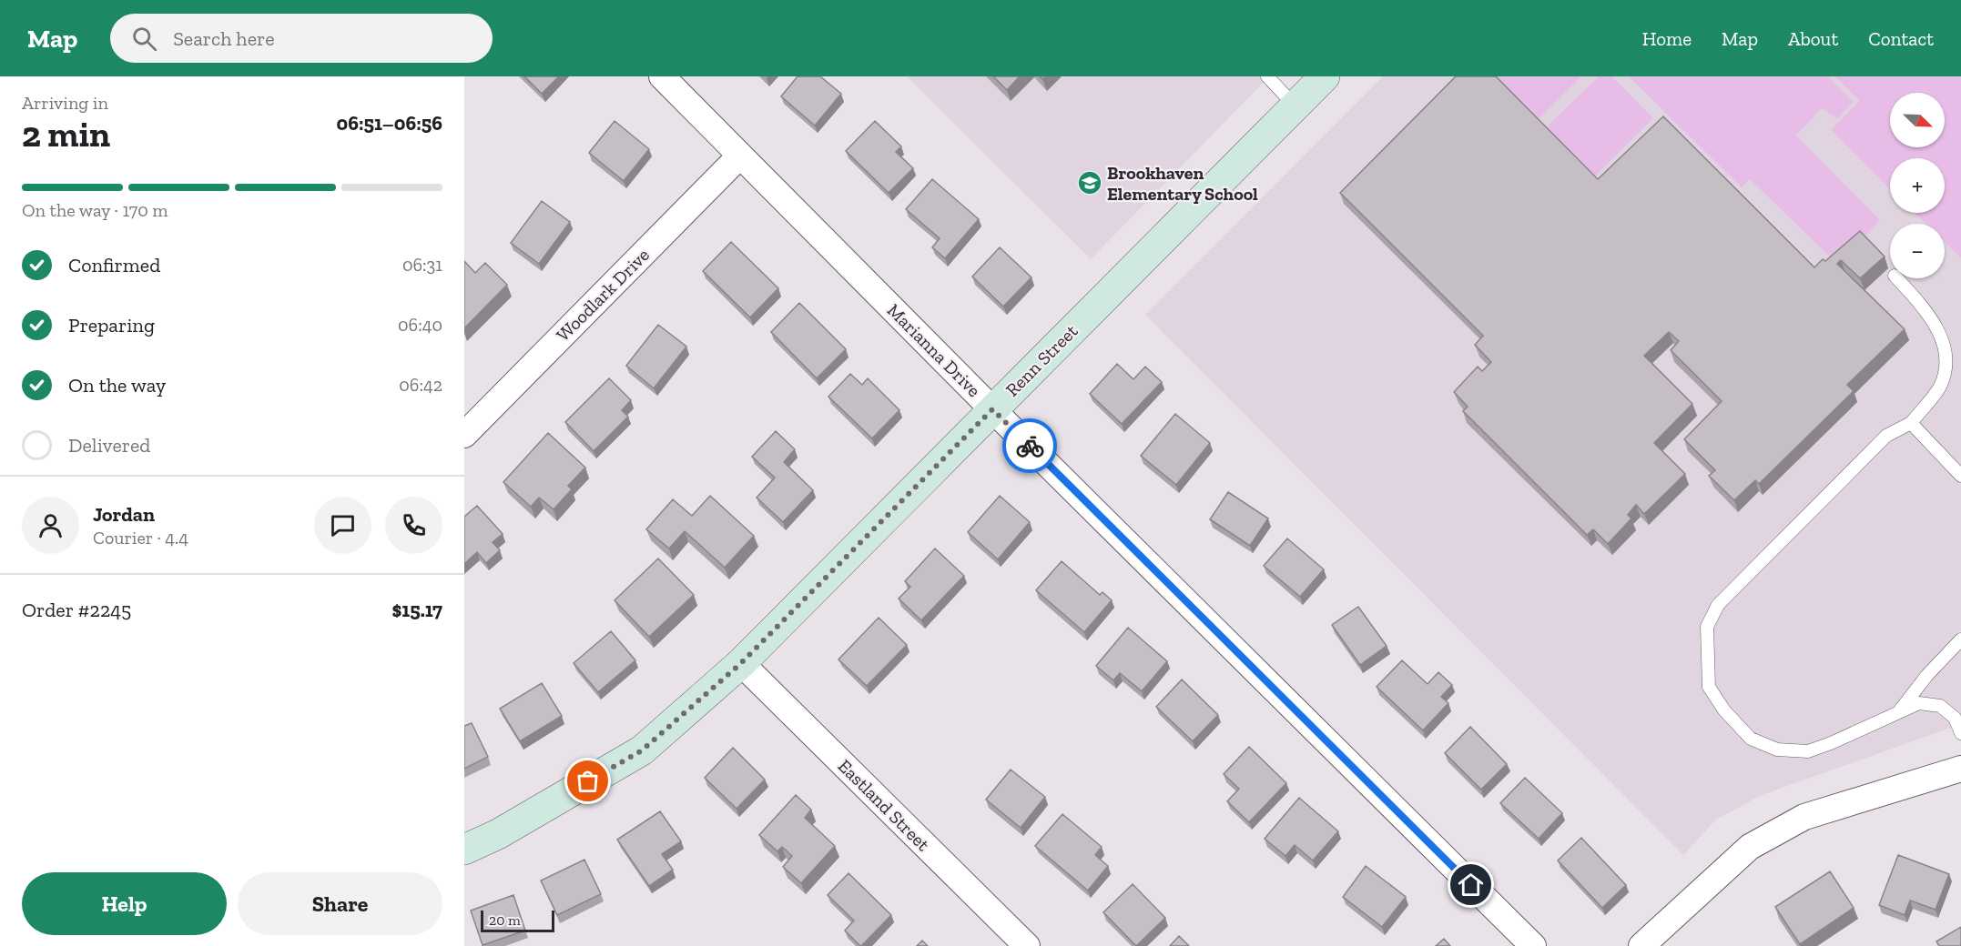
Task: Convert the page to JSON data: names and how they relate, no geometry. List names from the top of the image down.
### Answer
{
  "streets": {
    "street": [
      "Woodlark Drive",
      "Marianna Drive",
      "Renn Street",
      "Eastland Street"
    ]
  },
  "crossings": [
    ["Woodlark Drive", "Marianna Drive"],
    ["Marianna Drive", "Renn Street"],
    ["Renn Street", "Eastland Street"]
  ],
  "places": {
    "school or university": ["Brookhaven Elementary School"]
  },
  "scale_bar": "20 m",
  "north": "bottom right",
  "page": {
    "header": "Map",
    "search": "Search here",
    "nav": [
      "Home",
      "Map",
      "About",
      "Contact"
    ],
    "heading": ["2 min", "Arriving in", "06:51–06:56"],
    "panel": [
      "Jordan",
      "Courier · 4.4",
      "Order #2245",
      "$15.17"
    ],
    "map_buttons": ["+", "−"],
    "bar": "On the way · 170 m",
    "list": [
      ["Confirmed", "06:31"],
      ["Preparing", "06:40"],
      ["On the way", "06:42"],
      "Delivered"
    ],
    "buttons": ["Help", "Share"],
    "scale": "20 m"
  }
}
